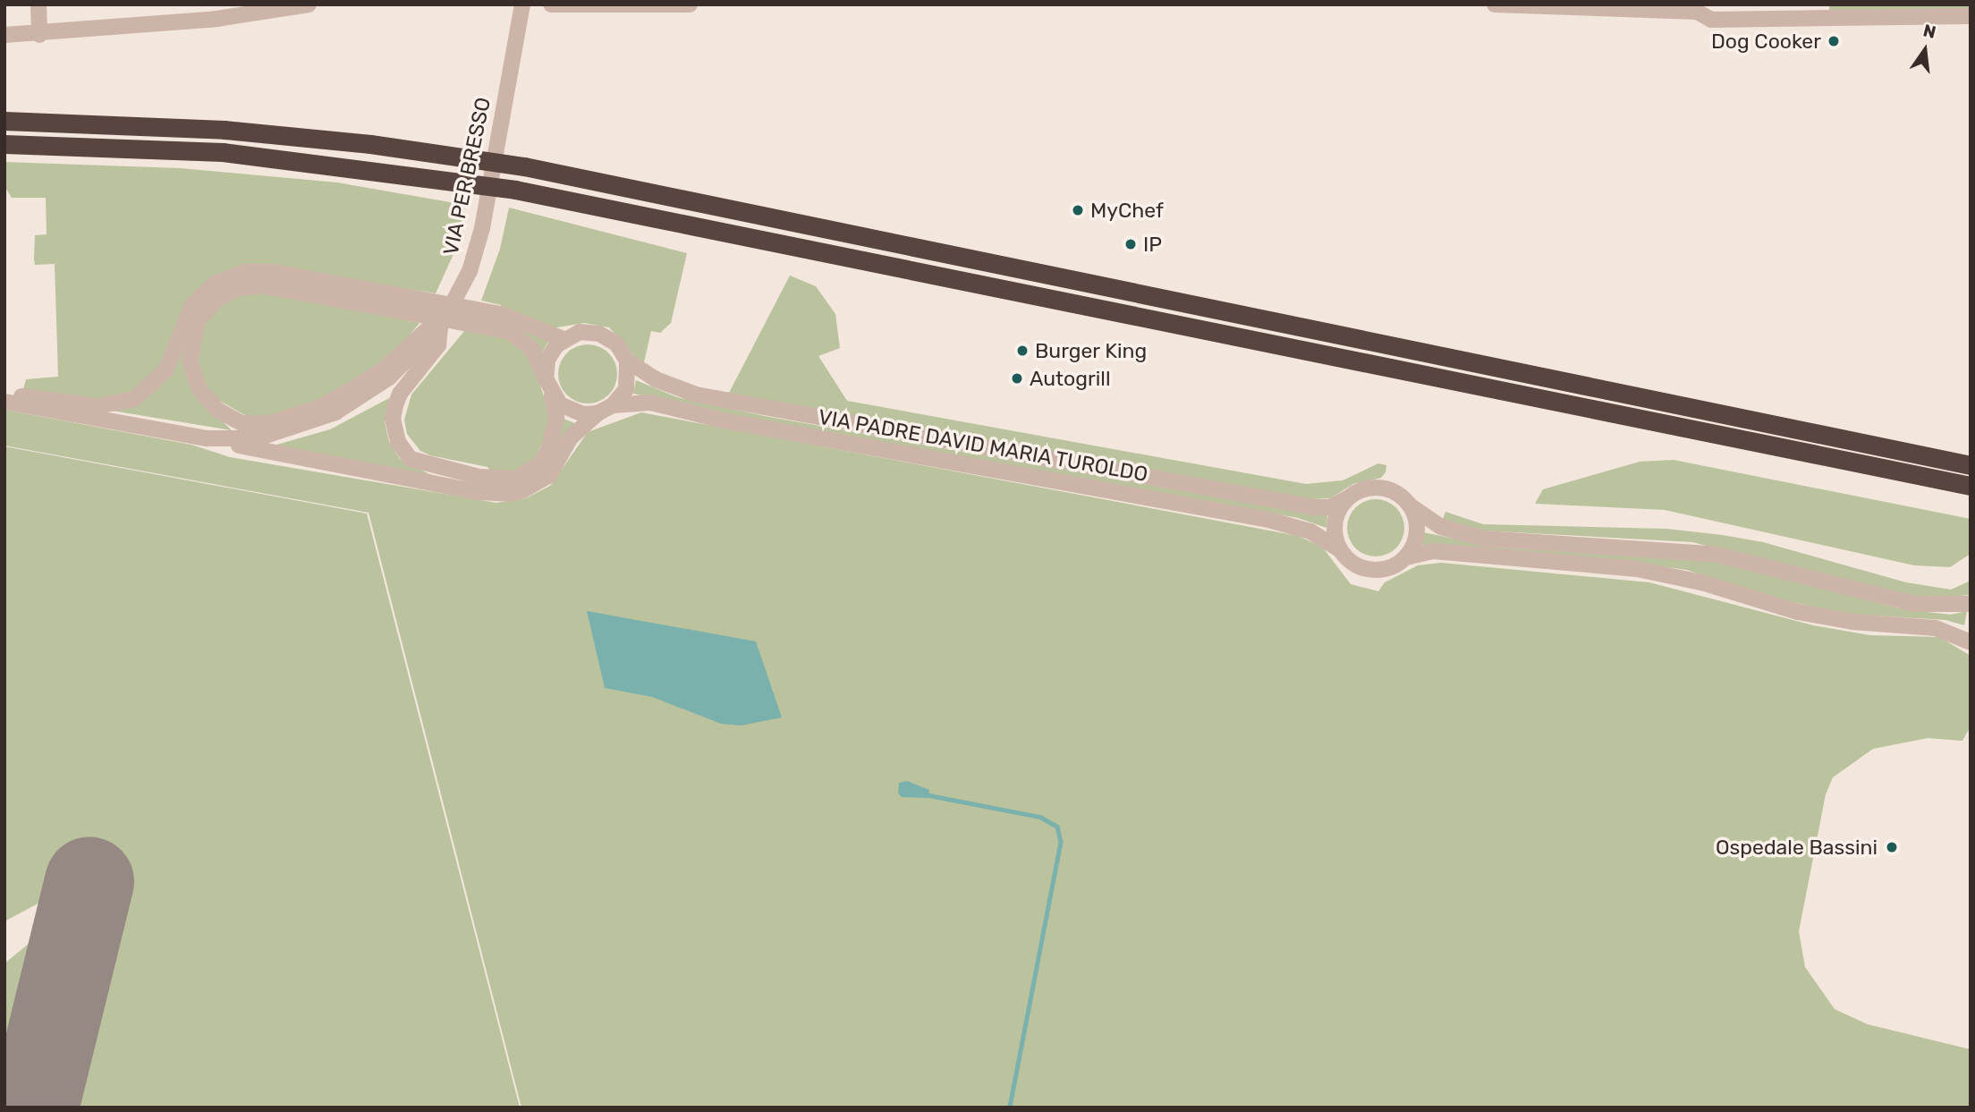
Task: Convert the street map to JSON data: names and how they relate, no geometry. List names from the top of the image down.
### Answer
{
  "streets": {
    "street": ["VIA PER BRESSO", "VIA PADRE DAVID MARIA TUROLDO"]
  },
  "places": [
    "Dog Cooker",
    "MyChef",
    "IP",
    "Burger King",
    "Autogrill",
    "Ospedale Bassini"
  ],
  "north": "top"
}
